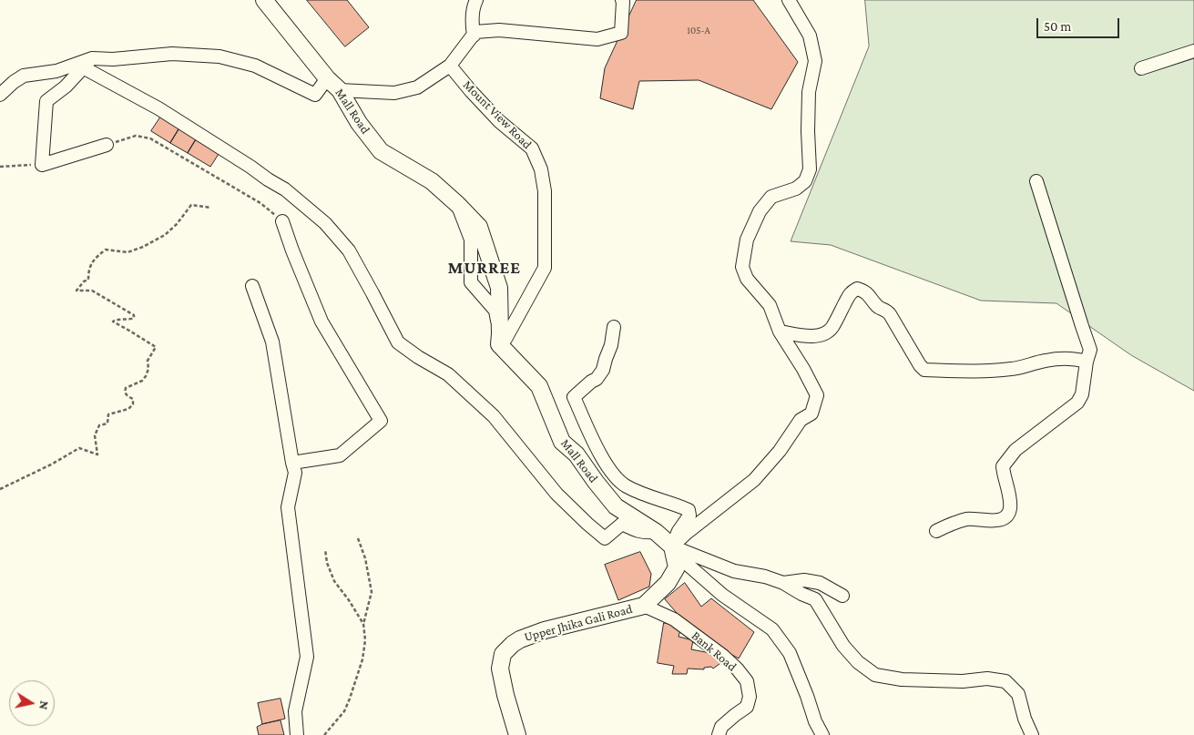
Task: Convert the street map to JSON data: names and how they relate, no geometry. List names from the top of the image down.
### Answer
{
  "streets": {
    "main road": ["Mall Road", "Upper Jhika Gali Road"],
    "street": ["Mount View Road", "Bank Road"]
  },
  "crossings": [
    ["Mall Road", "Mount View Road"],
    ["Mall Road", "Upper Jhika Gali Road"],
    ["Upper Jhika Gali Road", "Bank Road"]
  ],
  "districts": ["MURREE"],
  "house_numbers": ["105-A"],
  "scale_bar": "50 m",
  "north": "right"
}
